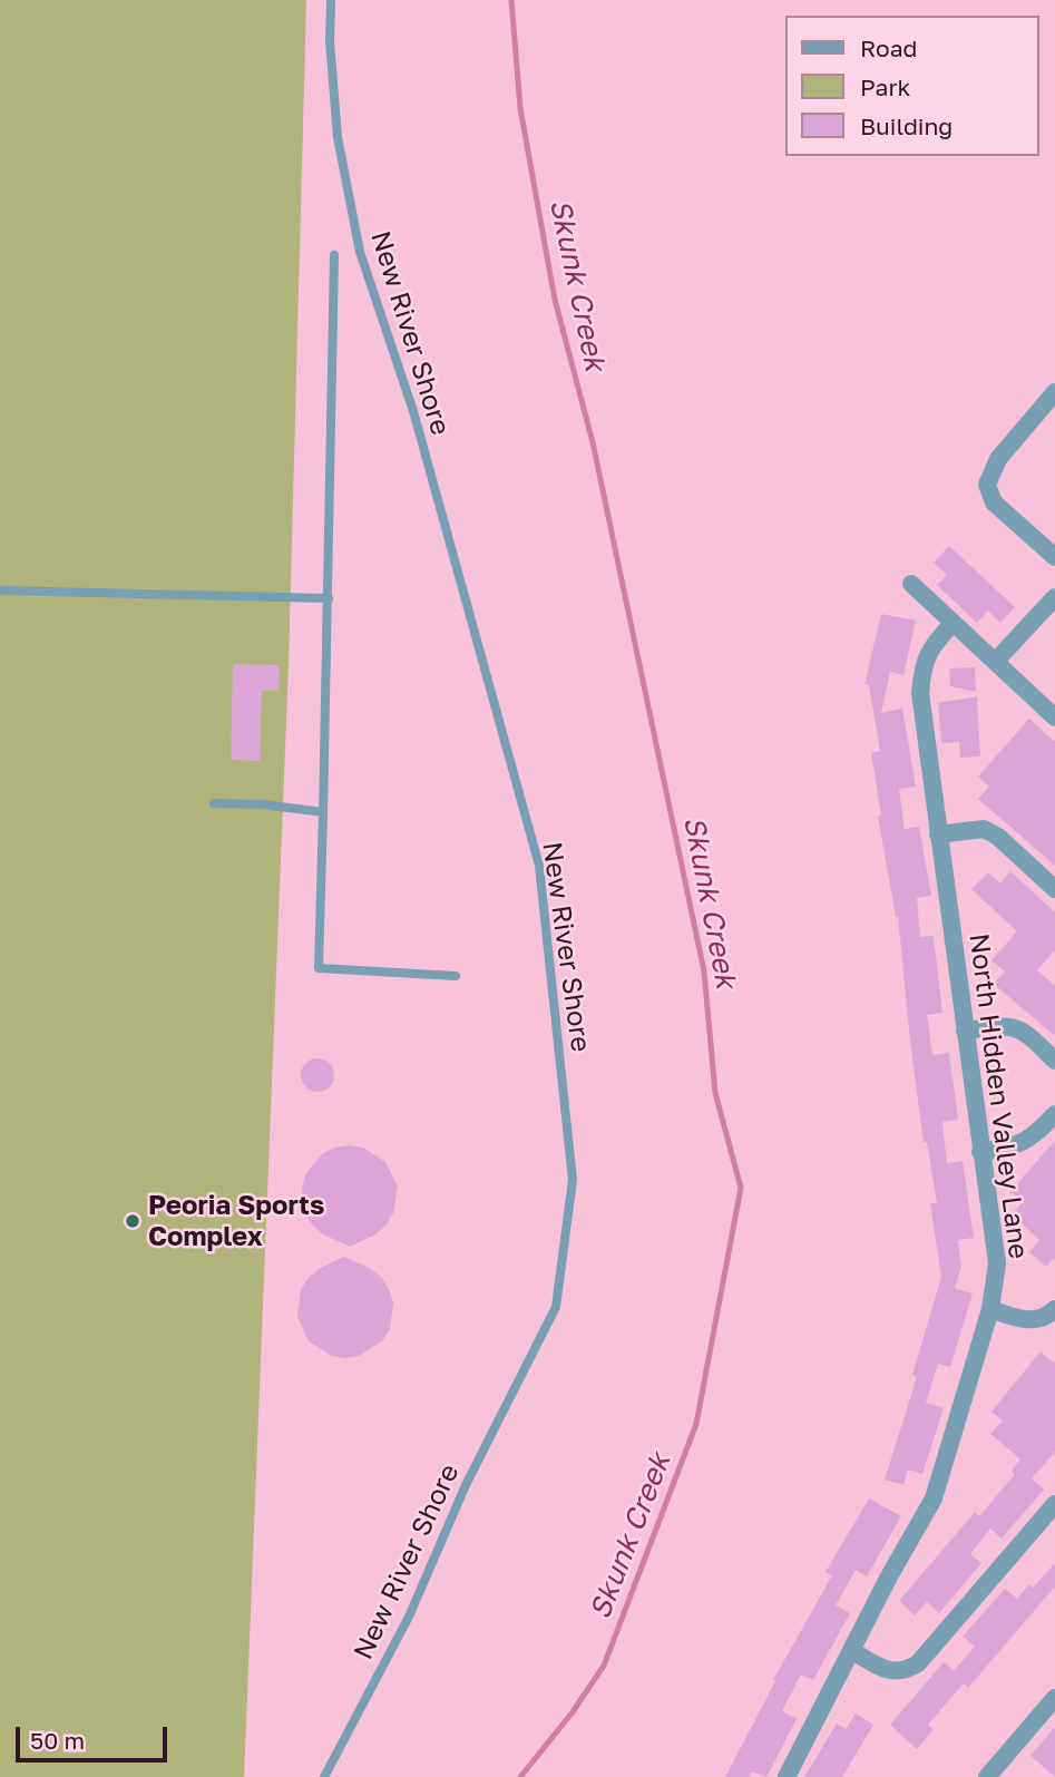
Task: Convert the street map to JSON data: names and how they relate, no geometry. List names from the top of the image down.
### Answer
{
  "streets": {
    "street": ["North Hidden Valley Lane"],
    "lane": ["New River Shore"]
  },
  "water": ["Skunk Creek"],
  "places": ["Peoria Sports Complex"],
  "legend": ["Road", "Park", "Building"],
  "scale_bar": "50 m"
}
